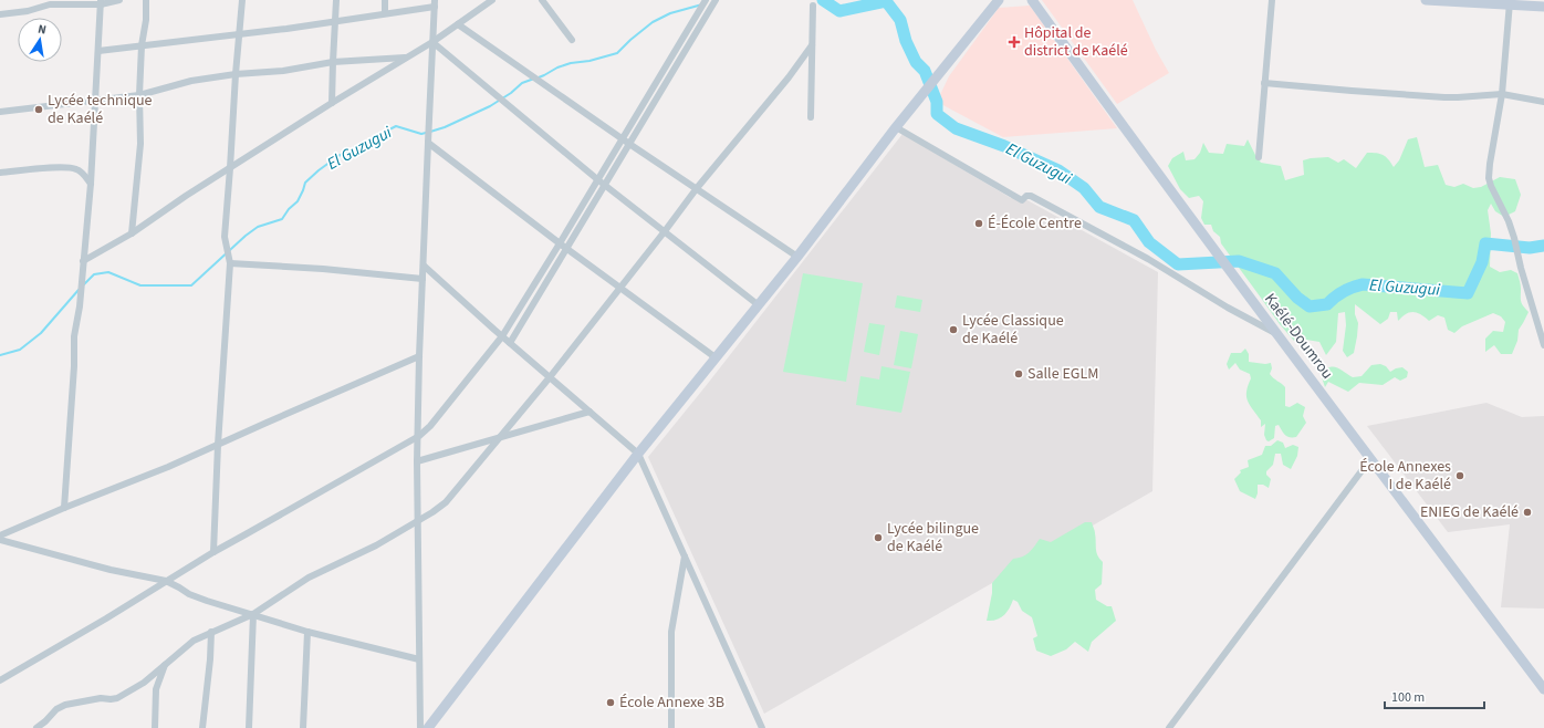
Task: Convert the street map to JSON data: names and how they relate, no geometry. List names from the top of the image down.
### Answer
{
  "streets": {
    "main road": ["Kaélé-Doumrou"]
  },
  "water": ["El Guzugui"],
  "places": {
    "health": ["Hôpital de district de Kaélé"],
    "other": [
      "Lycée technique de Kaélé",
      "É-École Centre",
      "Lycée Classique de Kaélé",
      "Salle EGLM",
      "École Annexes I de Kaélé",
      "ENIEG de Kaélé",
      "Lycée bilingue de Kaélé",
      "École Annexe 3B"
    ]
  },
  "scale_bar": "100 m",
  "north": "top"
}
